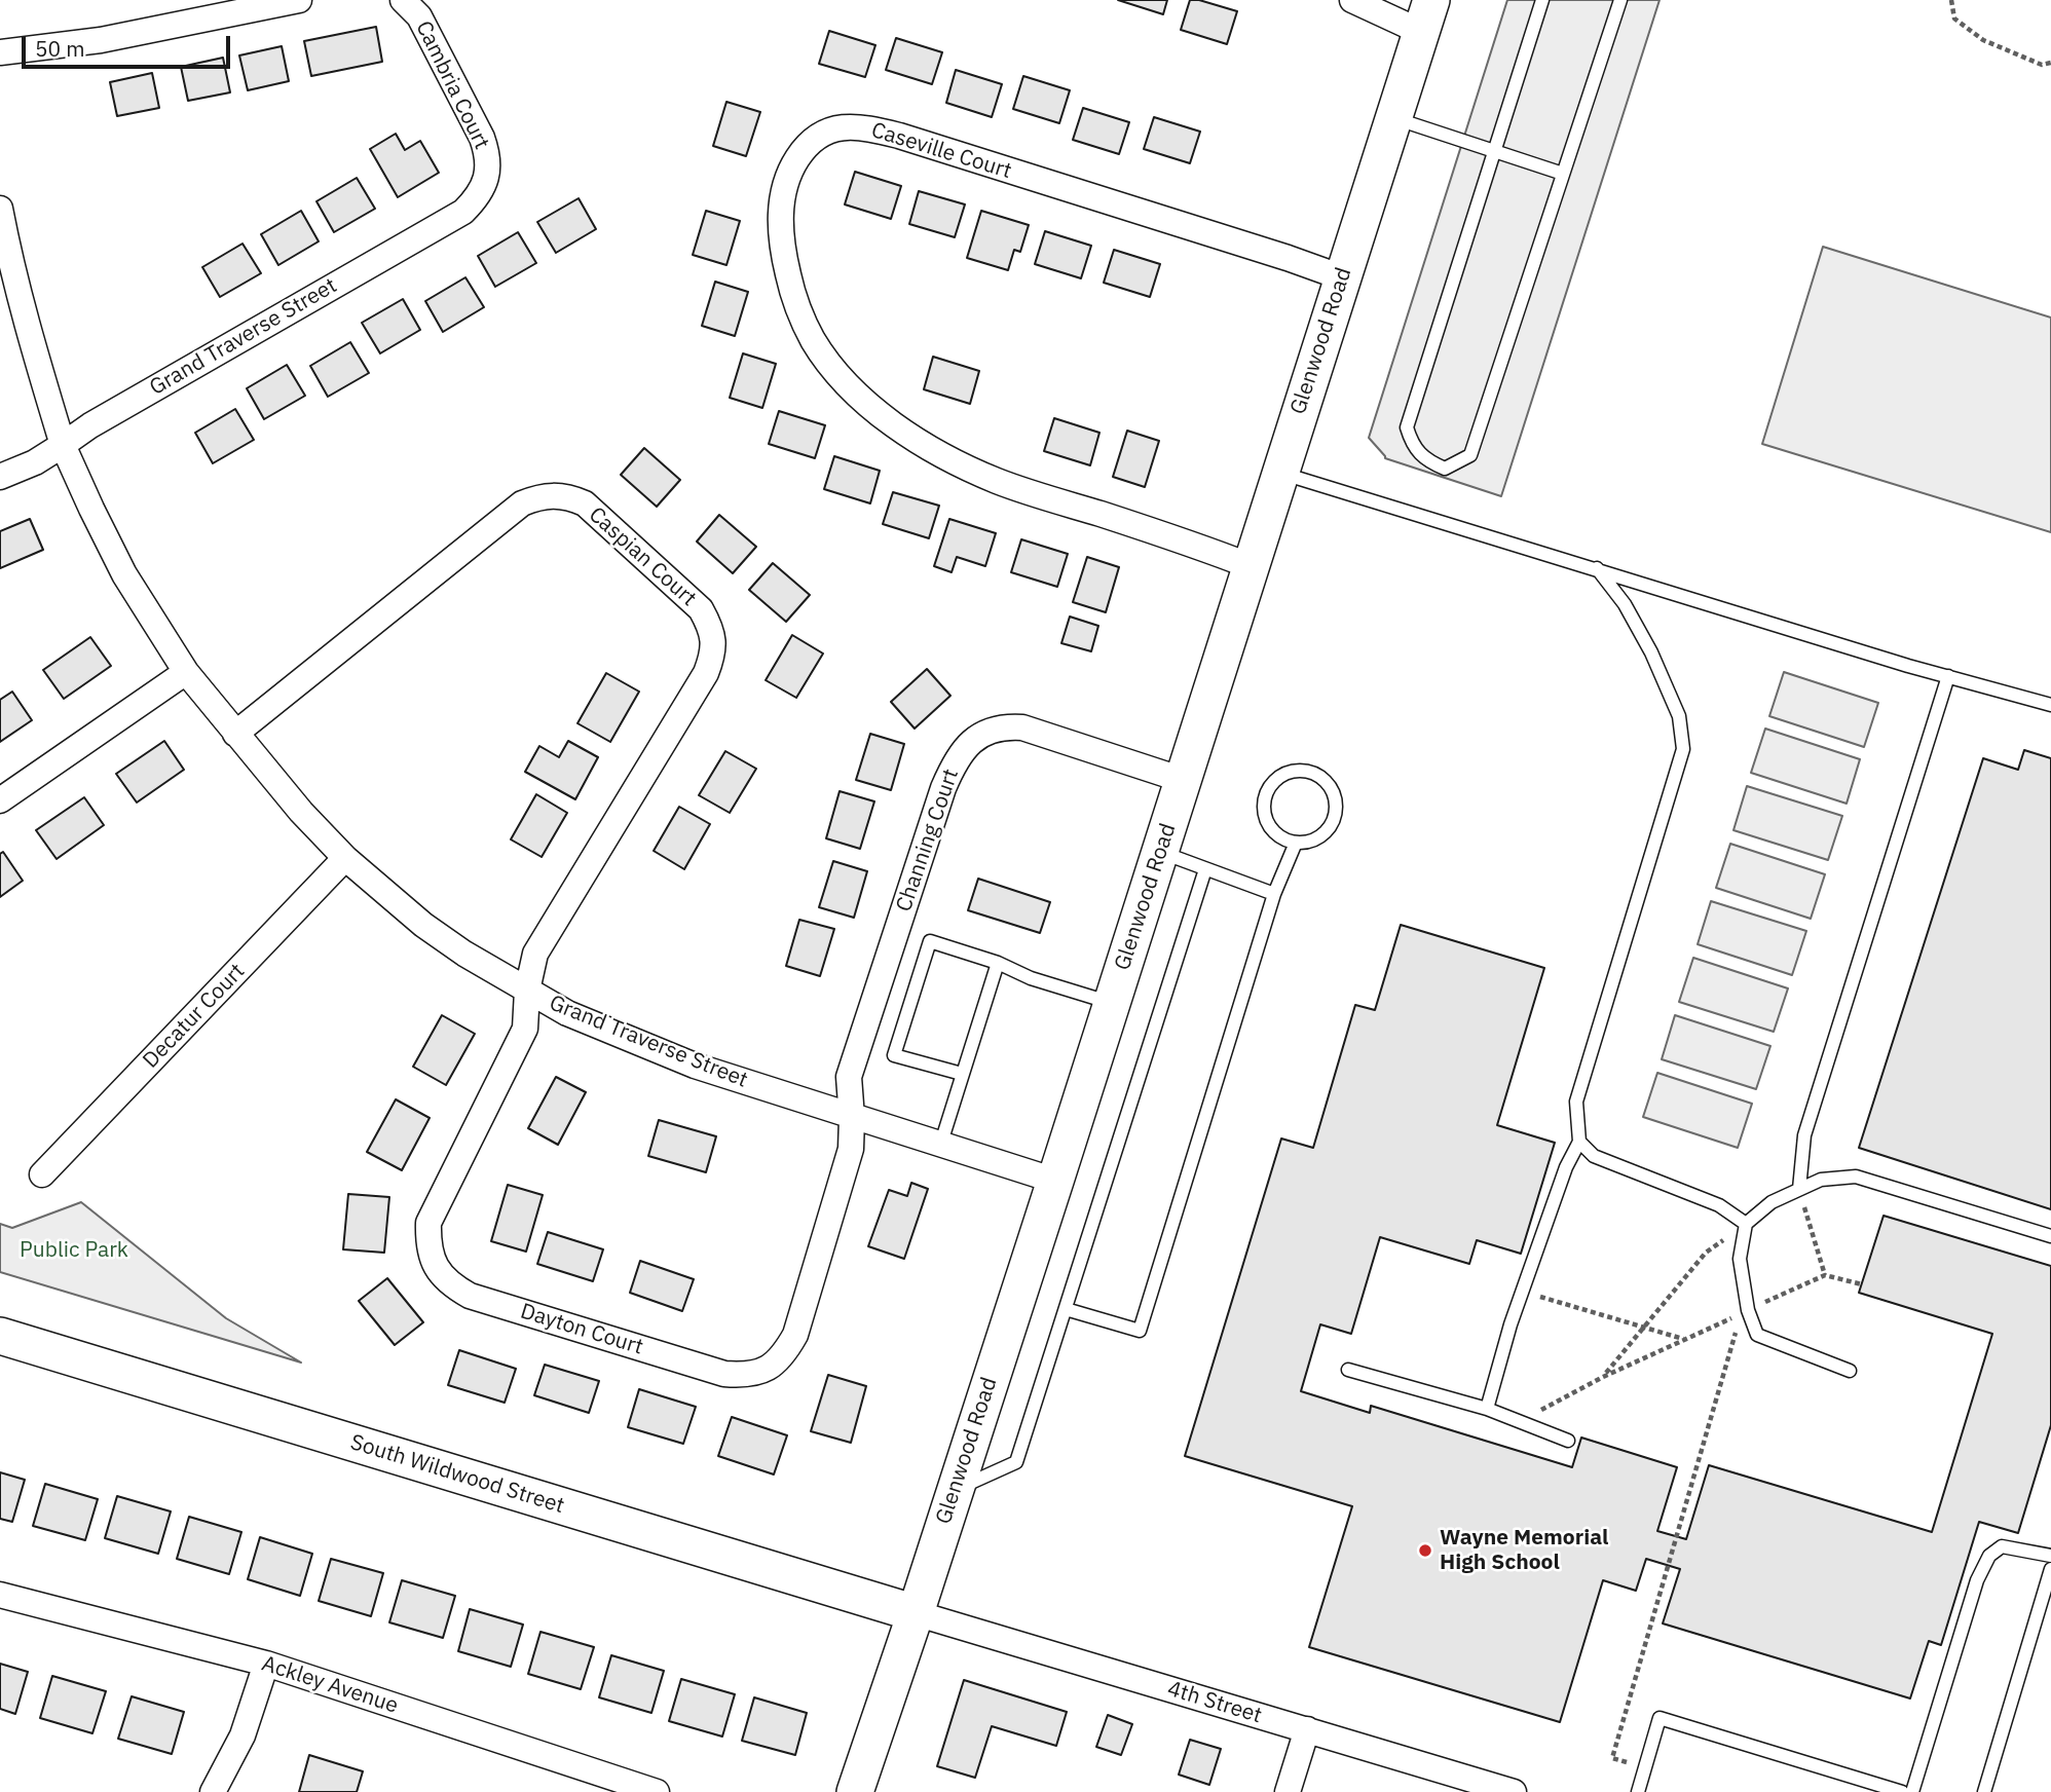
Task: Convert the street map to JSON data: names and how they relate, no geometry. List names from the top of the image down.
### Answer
{
  "streets": {
    "street": [
      "Cambria Court",
      "Caseville Court",
      "Grand Traverse Street",
      "Glenwood Road",
      "Caspian Court",
      "Channing Court",
      "Decatur Court",
      "Dayton Court",
      "South Wildwood Street",
      "Ackley Avenue",
      "4th Street"
    ]
  },
  "crossings": [
    ["Cambria Court", "Grand Traverse Street"],
    ["Caseville Court", "Glenwood Road"],
    ["Grand Traverse Street", "Glenwood Road"],
    ["Grand Traverse Street", "Caspian Court"],
    ["Grand Traverse Street", "Channing Court"],
    ["Grand Traverse Street", "Decatur Court"],
    ["Grand Traverse Street", "Dayton Court"],
    ["Glenwood Road", "Channing Court"],
    ["Glenwood Road", "South Wildwood Street"],
    ["Glenwood Road", "4th Street"],
    ["Caspian Court", "Dayton Court"],
    ["Channing Court", "Dayton Court"],
    ["South Wildwood Street", "4th Street"]
  ],
  "parks": ["Public Park"],
  "places": ["Wayne Memorial High School"],
  "scale_bar": "50 m"
}
